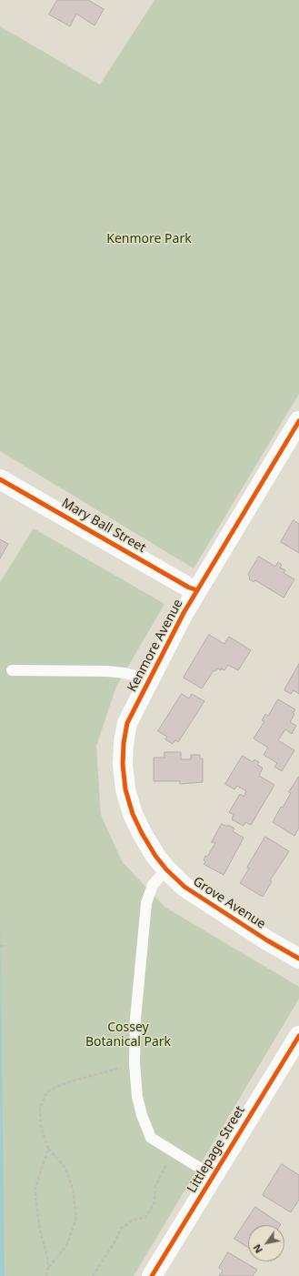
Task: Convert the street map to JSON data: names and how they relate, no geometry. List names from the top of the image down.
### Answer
{
  "streets": {
    "street": [
      "Mary Ball Street",
      "Kenmore Avenue",
      "Grove Avenue",
      "Littlepage Street"
    ]
  },
  "crossings": [
    ["Mary Ball Street", "Kenmore Avenue"],
    ["Kenmore Avenue", "Grove Avenue"]
  ],
  "parks": ["Kenmore Park", "Cossey Botanical Park"],
  "north": "bottom left"
}
